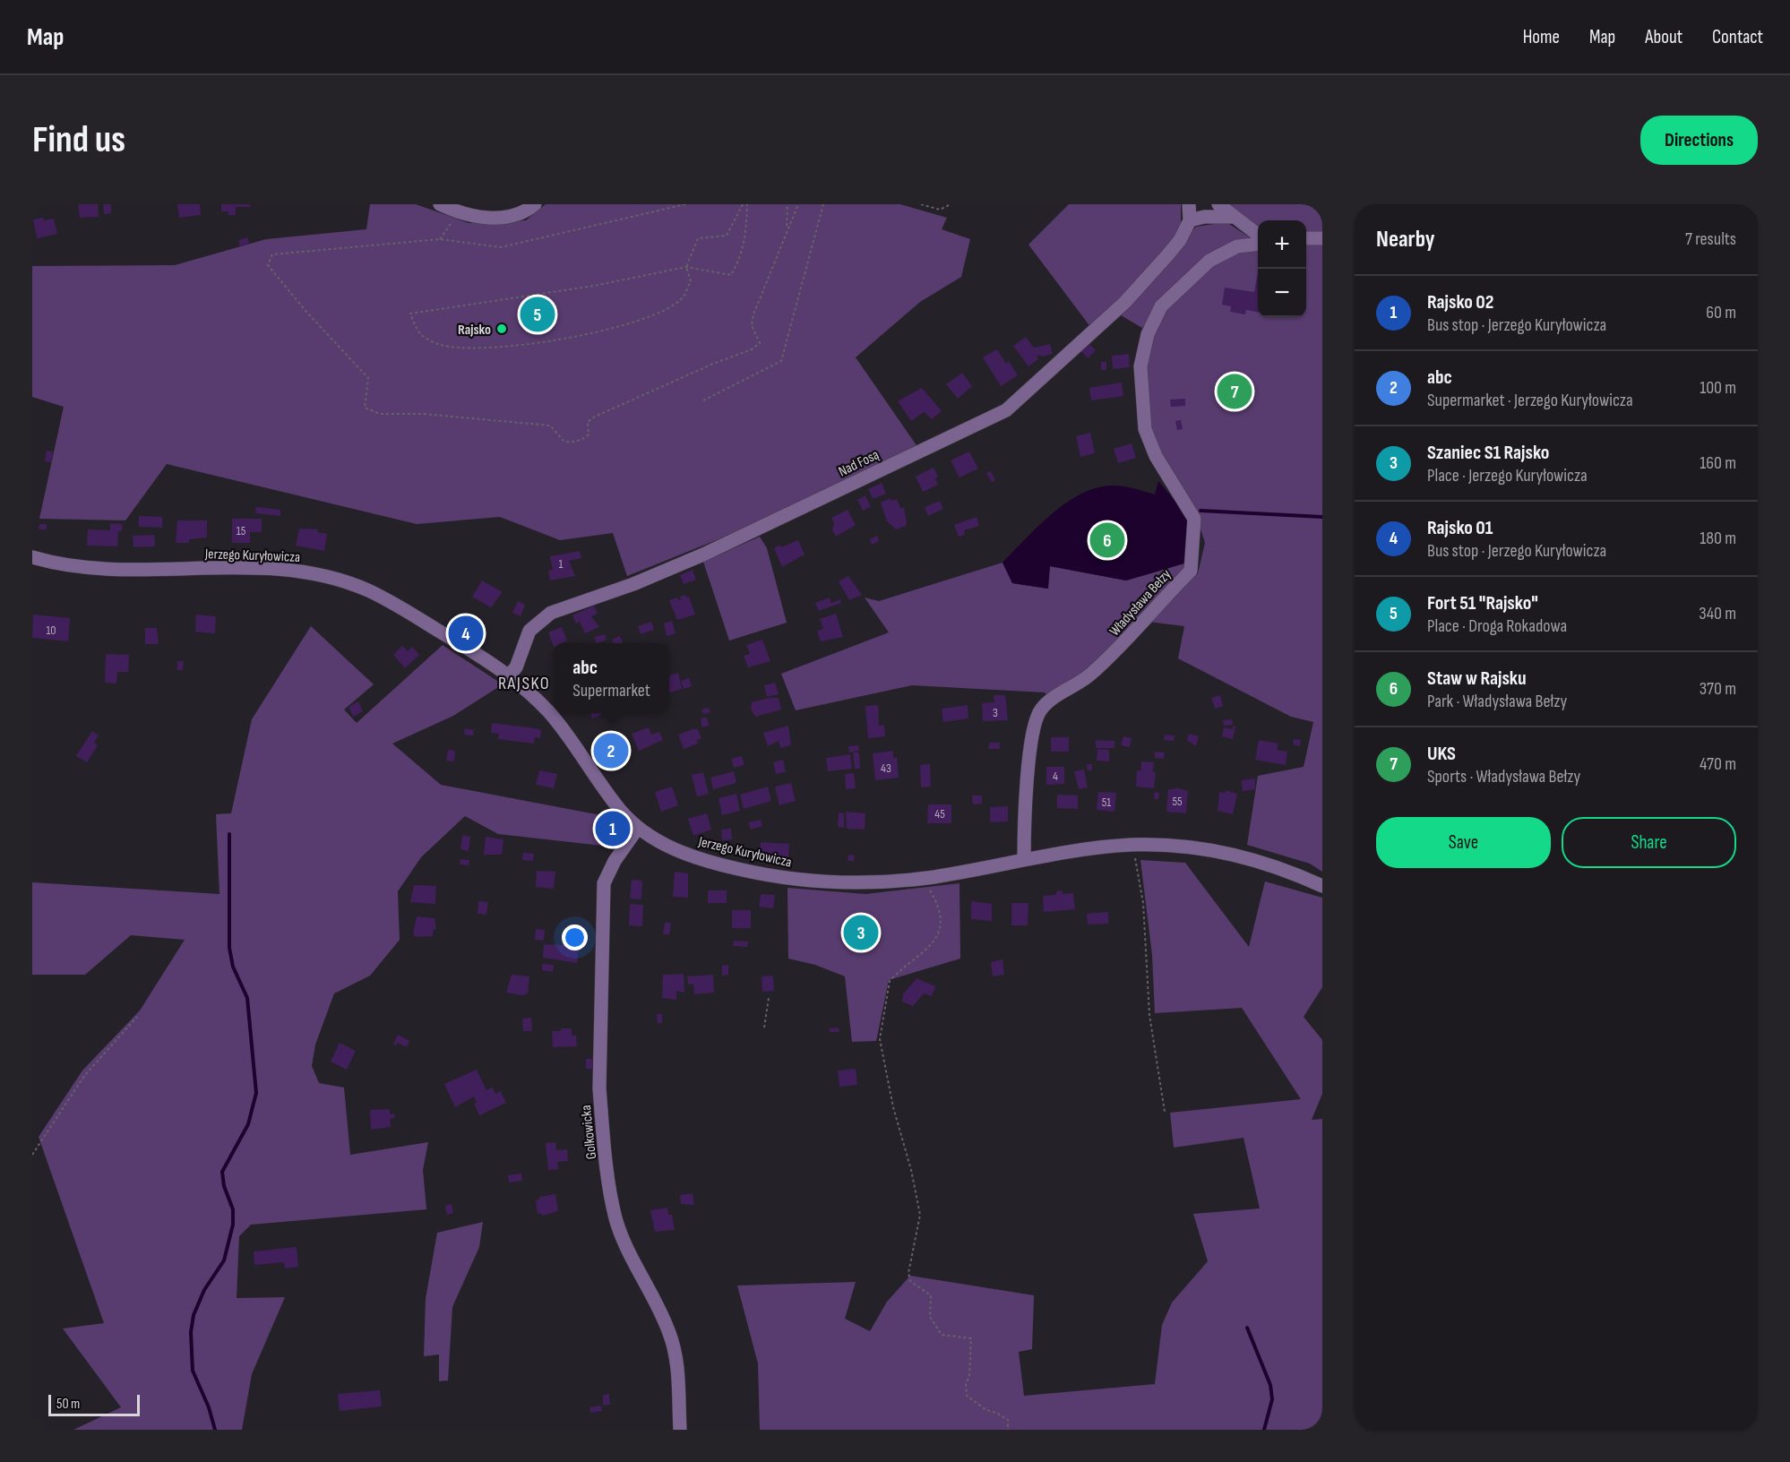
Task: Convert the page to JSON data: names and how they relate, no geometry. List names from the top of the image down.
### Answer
{
  "streets": {
    "street": [
      "Nad Fosą",
      "Jerzego Kuryłowicza",
      "Władysława Bełzy",
      "Golkowicka"
    ]
  },
  "crossings": [
    ["Nad Fosą", "Jerzego Kuryłowicza"],
    ["Jerzego Kuryłowicza", "Władysława Bełzy"],
    ["Jerzego Kuryłowicza", "Golkowicka"]
  ],
  "districts": ["RAJSKO"],
  "places": ["Rajsko"],
  "house_numbers": [
    "15",
    "1",
    "10",
    "3",
    "43",
    "4",
    "55",
    "51",
    "45"
  ],
  "scale_bar": "50 m",
  "page": {
    "header": "Map",
    "nav": [
      "Home",
      "Map",
      "About",
      "Contact"
    ],
    "buttons": [
      "Directions",
      ["Save", "Share"]
    ],
    "title": "Find us",
    "heading": ["Nearby", "7 results"],
    "map_buttons": ["+", "−"],
    "list": [
      {
        "mark": "1",
        "name": "Rajsko 02",
        "note": "Bus stop · Jerzego Kuryłowicza",
        "value": "60 m"
      },
      {
        "mark": "2",
        "name": "abc",
        "note": "Supermarket · Jerzego Kuryłowicza",
        "value": "100 m"
      },
      {
        "mark": "3",
        "name": "Szaniec S1 Rajsko",
        "note": "Place · Jerzego Kuryłowicza",
        "value": "160 m"
      },
      {
        "mark": "4",
        "name": "Rajsko 01",
        "note": "Bus stop · Jerzego Kuryłowicza",
        "value": "180 m"
      },
      {
        "mark": "5",
        "name": "Fort 51 \"Rajsko\"",
        "note": "Place · Droga Rokadowa",
        "value": "340 m"
      },
      {
        "mark": "6",
        "name": "Staw w Rajsku",
        "note": "Park · Władysława Bełzy",
        "value": "370 m"
      },
      {
        "mark": "7",
        "name": "UKS",
        "note": "Sports · Władysława Bełzy",
        "value": "470 m"
      }
    ],
    "pins": [
      "5",
      "7",
      "6",
      "4",
      "2",
      "1",
      "3"
    ],
    "popup": ["abc", "Supermarket"],
    "scale": "50 m"
  }
}
